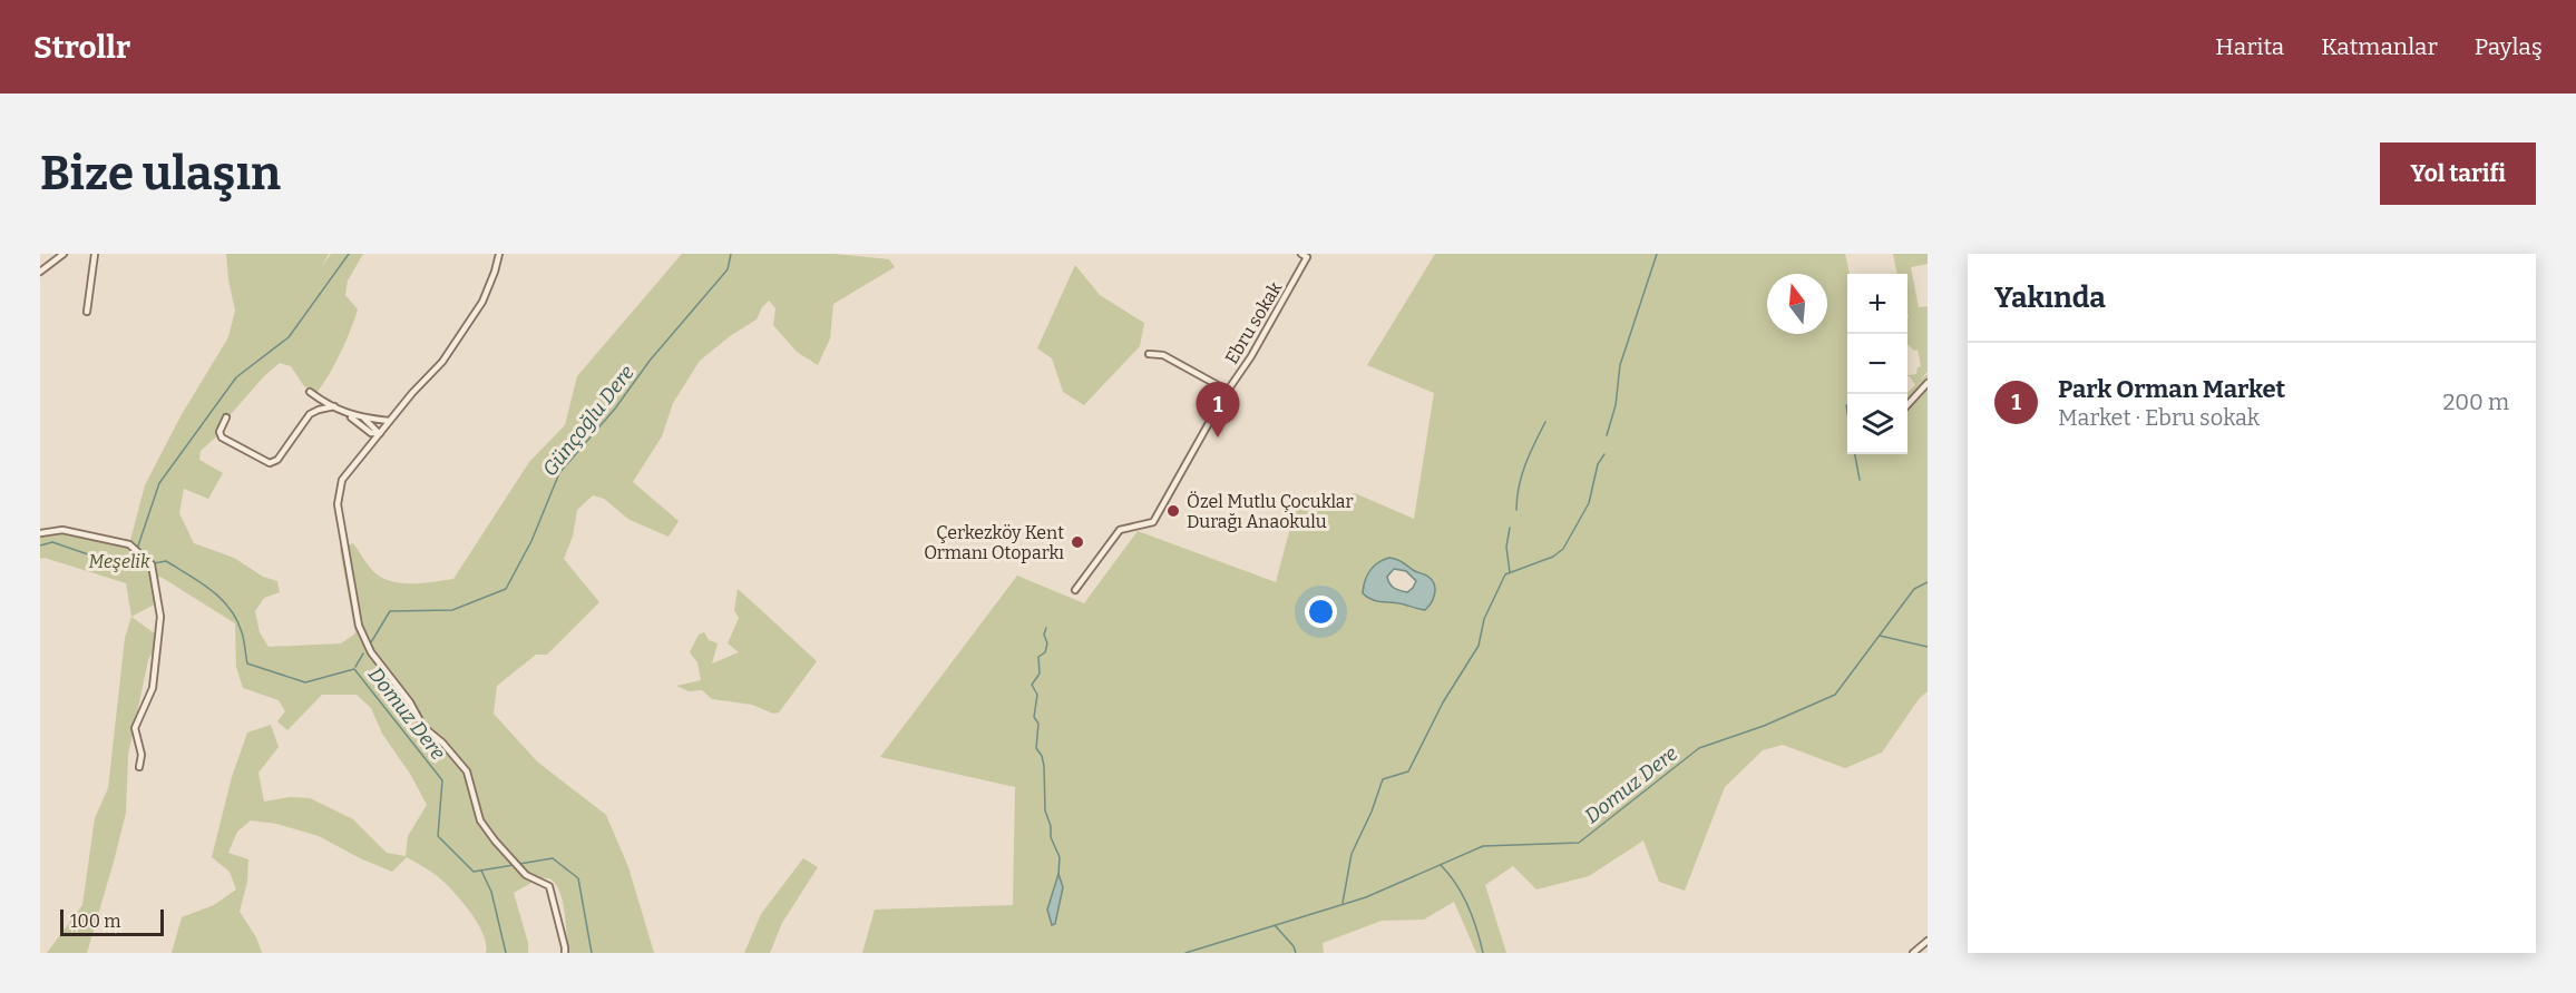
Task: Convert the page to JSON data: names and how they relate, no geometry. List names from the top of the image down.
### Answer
{
  "streets": {
    "street": ["Ebru sokak"]
  },
  "water": ["Günçoğlu Dere", "Domuz Dere"],
  "parks": ["Meşelik"],
  "places": ["Özel Mutlu Çocuklar Durağı Anaokulu", "Çerkezköy Kent Ormanı Otoparkı"],
  "scale_bar": "100 m",
  "north": "top",
  "page": {
    "header": "Strollr",
    "nav": ["Harita", "Katmanlar", "Paylaş"],
    "buttons": "Yol tarifi",
    "title": "Bize ulaşın",
    "heading": "Yakında",
    "map_buttons": ["+", "−"],
    "list": [
      {
        "mark": "1",
        "name": "Park Orman Market",
        "note": "Market · Ebru sokak",
        "value": "200 m"
      }
    ],
    "pins": "1",
    "scale": "100 m"
  }
}
